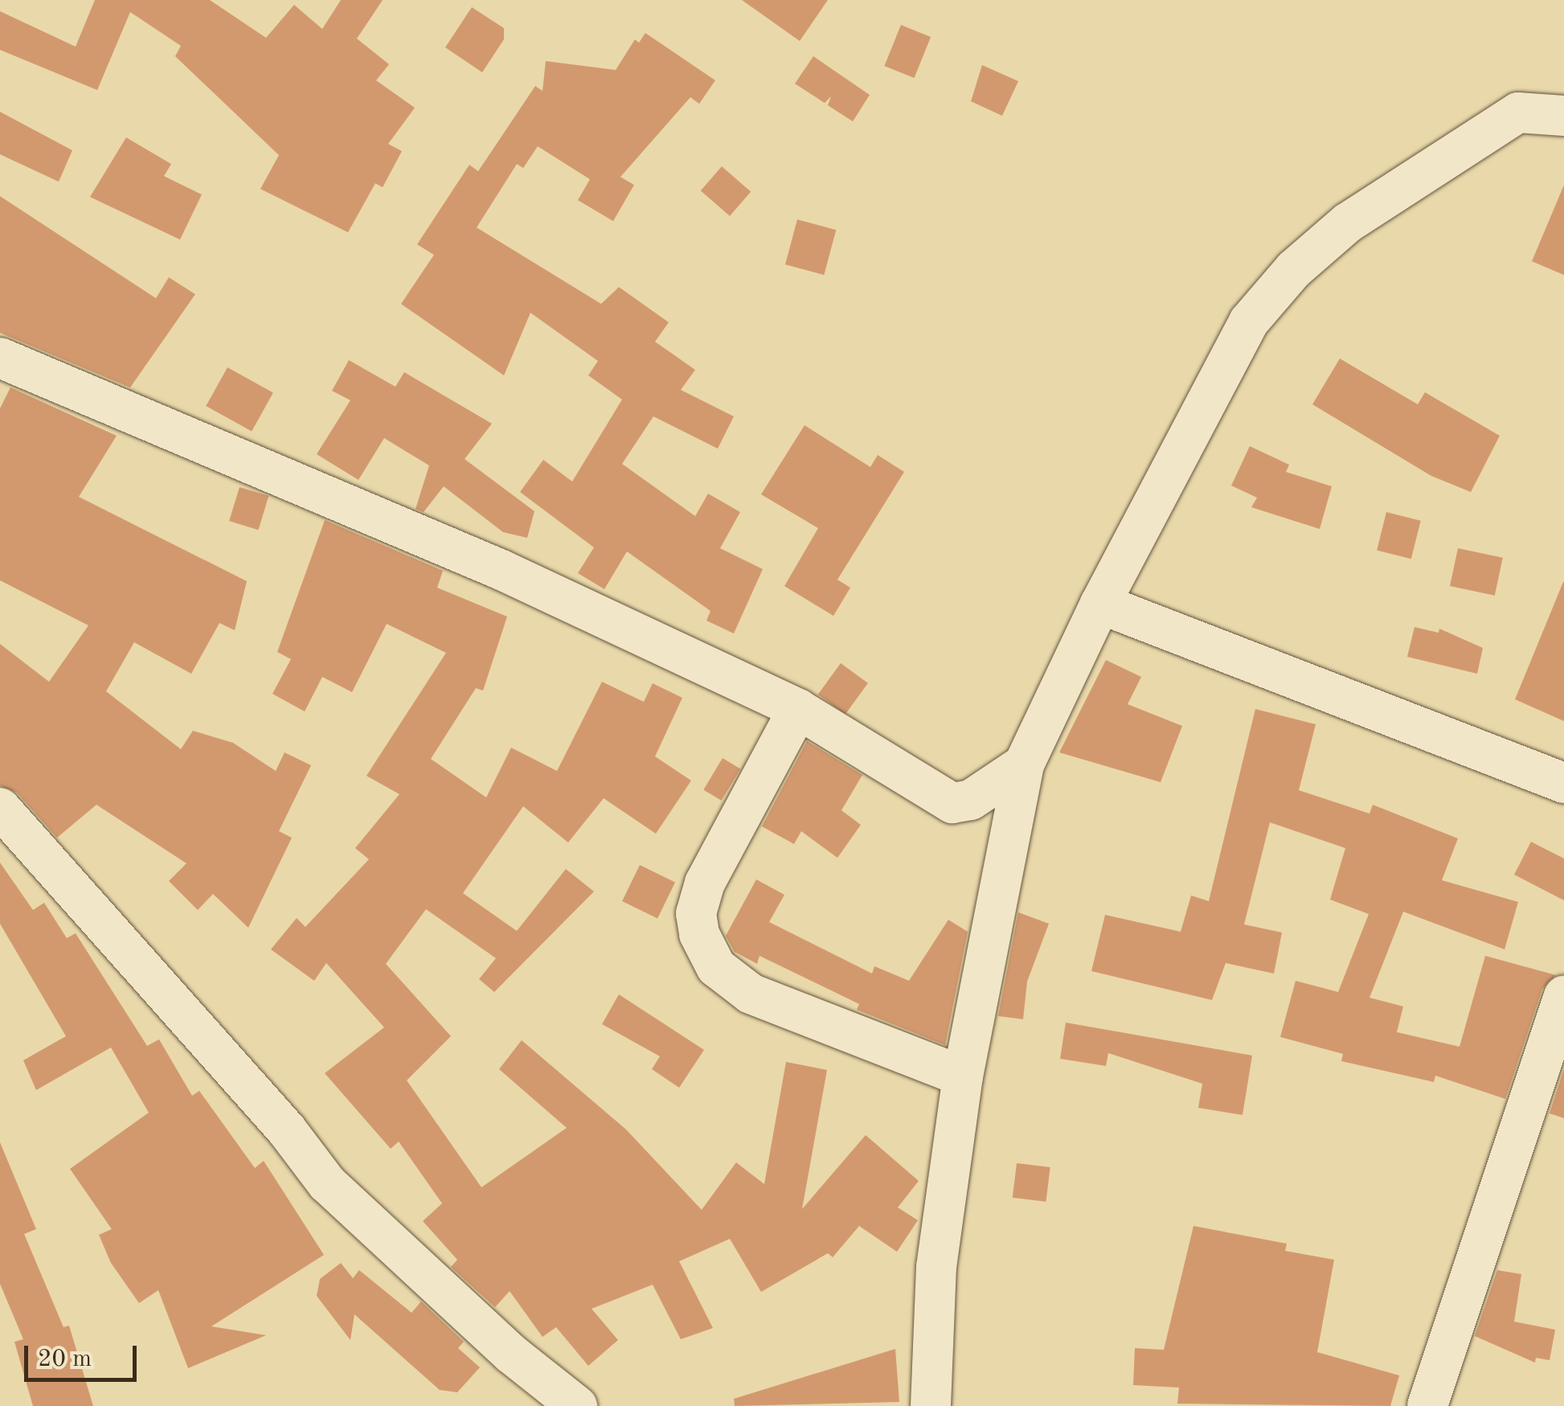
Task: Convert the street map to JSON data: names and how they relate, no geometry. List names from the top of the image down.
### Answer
{
  "scale_bar": "20 m"
}
